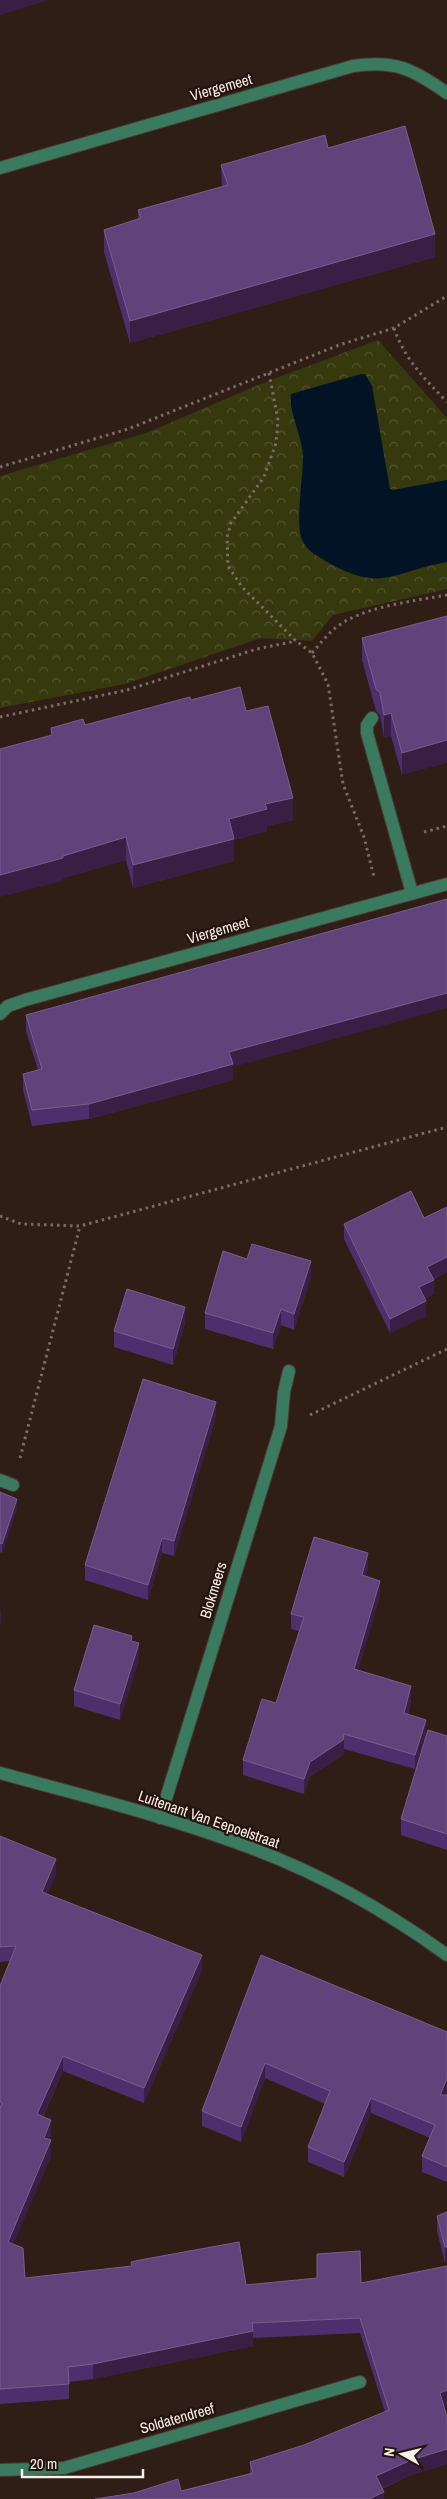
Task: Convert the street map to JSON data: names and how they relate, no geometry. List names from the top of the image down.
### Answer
{
  "streets": {
    "street": [
      "Viergemeet",
      "Blokmeers",
      "Luitenant Van Eepoelstraat",
      "Soldatendreef"
    ]
  },
  "crossings": [
    ["Blokmeers", "Luitenant Van Eepoelstraat"]
  ],
  "scale_bar": "20 m",
  "north": "left"
}
